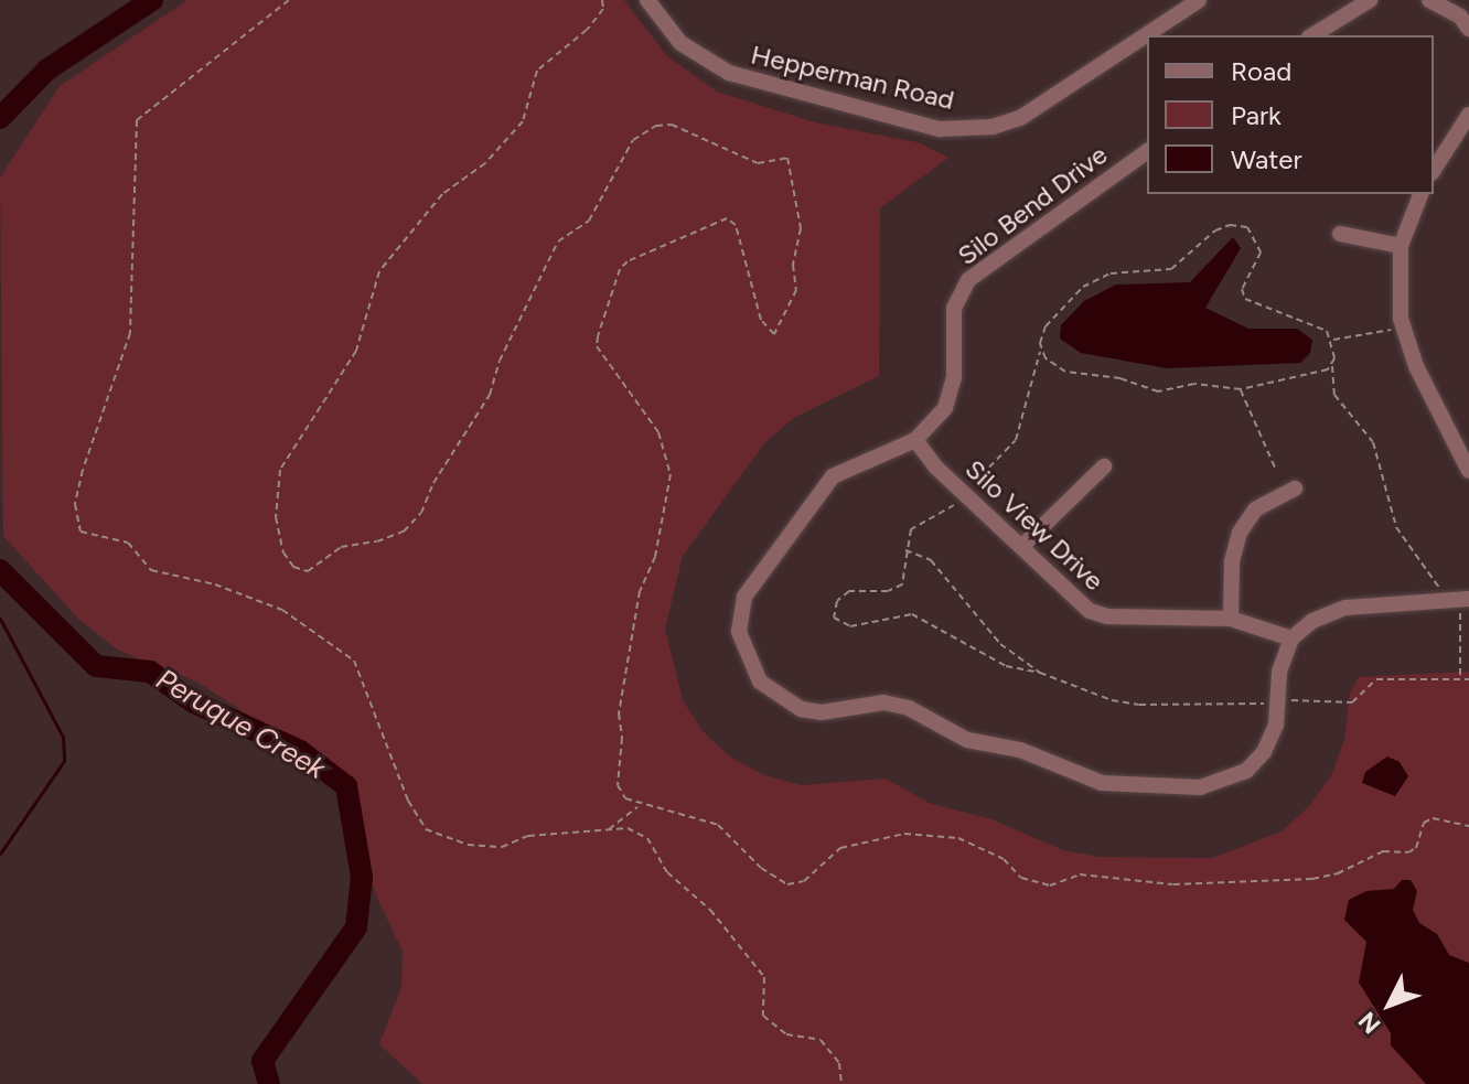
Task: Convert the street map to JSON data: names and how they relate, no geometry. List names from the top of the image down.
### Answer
{
  "streets": {
    "street": ["Hepperman Road", "Silo Bend Drive", "Silo View Drive"]
  },
  "crossings": [
    ["Silo Bend Drive", "Silo View Drive"]
  ],
  "water": ["Peruque Creek"],
  "legend": ["Road", "Park", "Water"],
  "north": "bottom left"
}
